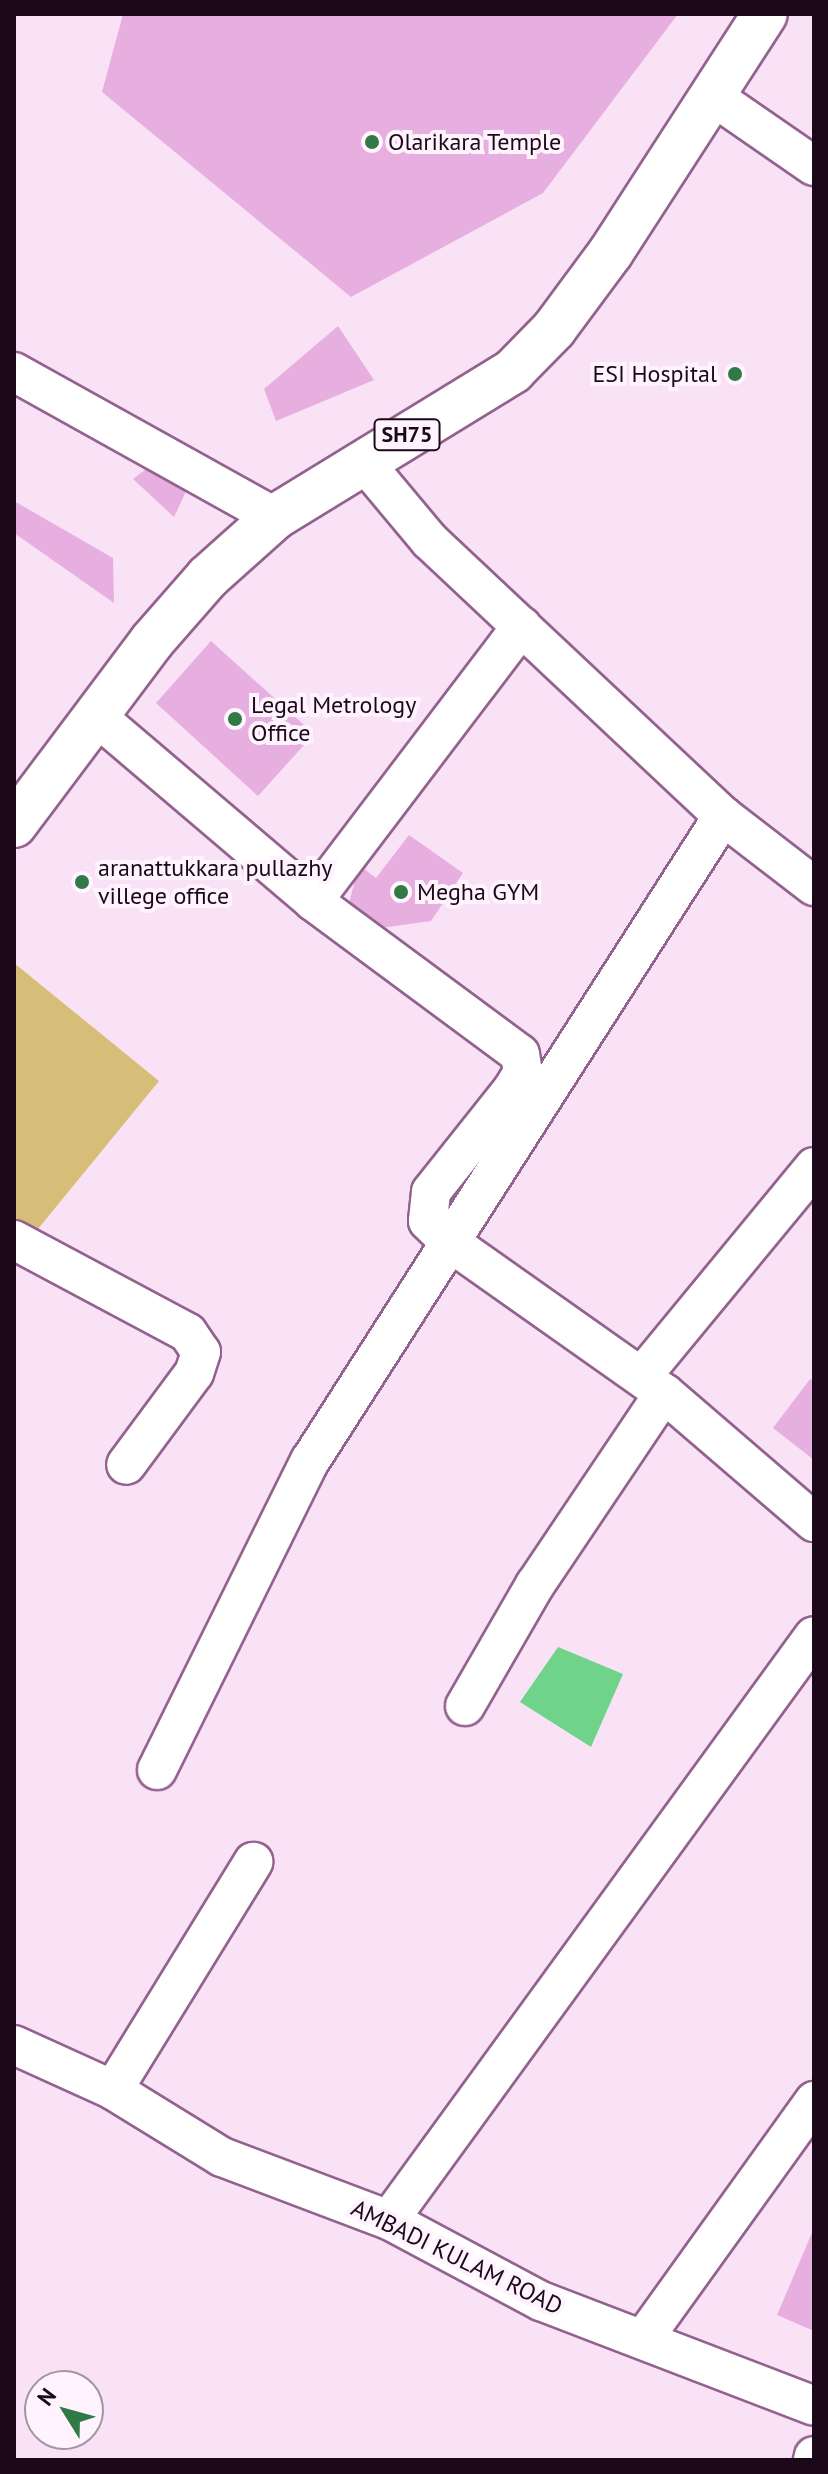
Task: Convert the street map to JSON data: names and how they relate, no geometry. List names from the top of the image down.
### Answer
{
  "streets": {
    "main road": ["SH75"],
    "street": ["AMBADI KULAM ROAD"]
  },
  "places": [
    "Olarikara Temple",
    "ESI Hospital",
    "Legal Metrology Office",
    "aranattukkara pullazhy villege office",
    "Megha GYM"
  ],
  "north": "top left"
}
